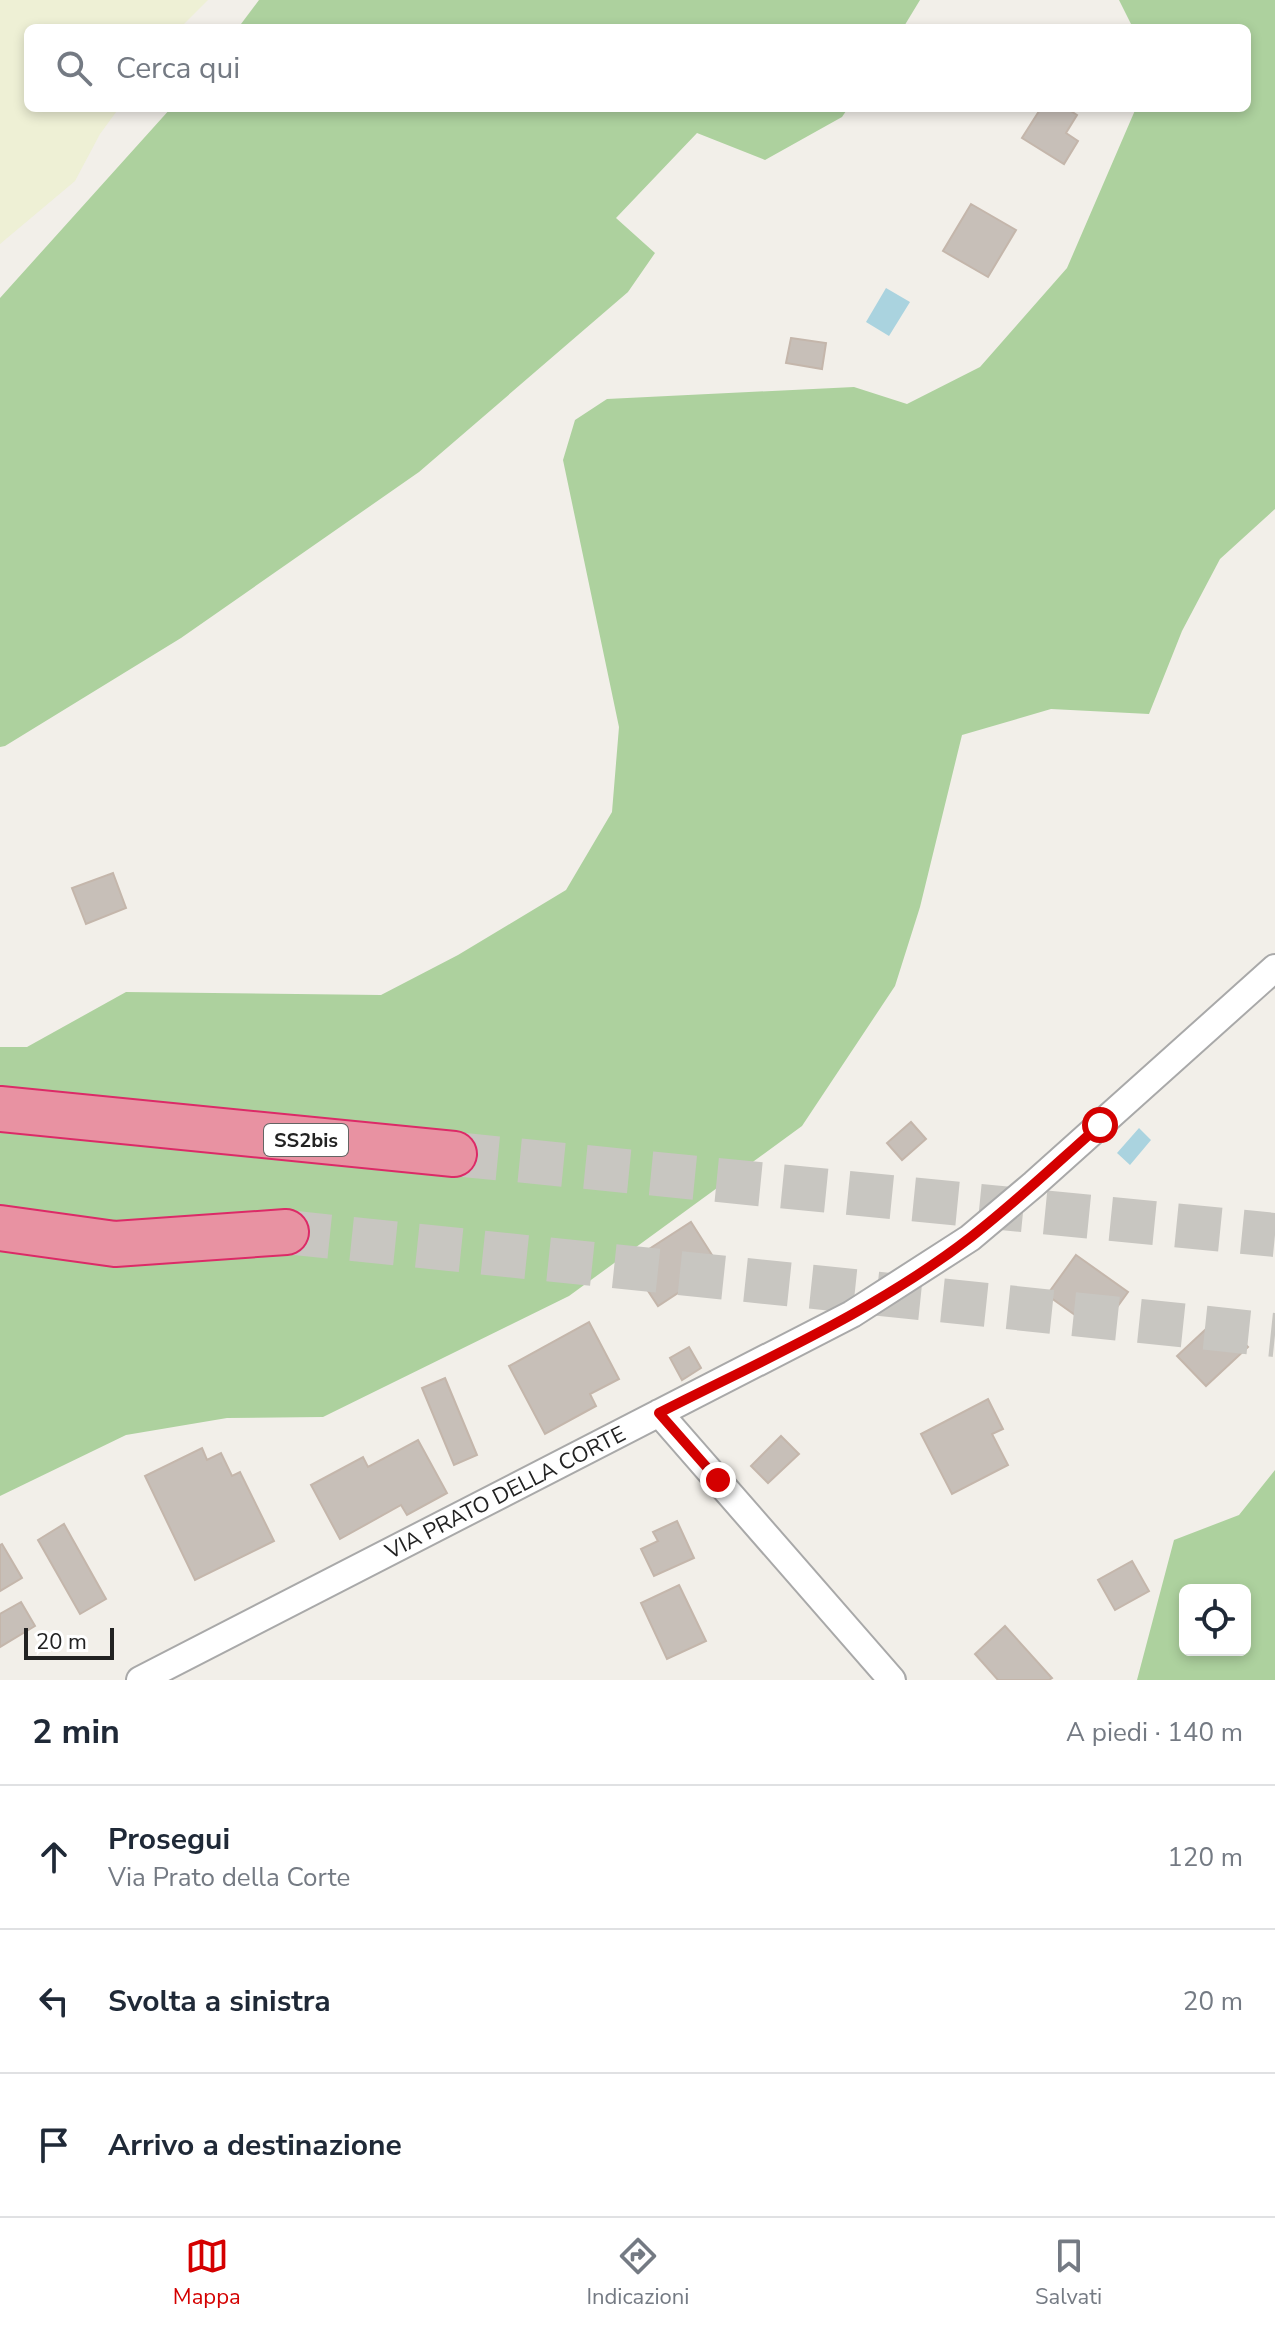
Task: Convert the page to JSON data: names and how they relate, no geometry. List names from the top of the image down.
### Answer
{
  "streets": {
    "highway": ["SS2bis"],
    "street": ["VIA PRATO DELLA CORTE"]
  },
  "scale_bar": "20 m",
  "page": {
    "search": "Cerca qui",
    "scale": "20 m",
    "heading": ["2 min", "A piedi · 140 m"],
    "list": [
      ["Prosegui", "Via Prato della Corte", "120 m"],
      ["Svolta a sinistra", "20 m"],
      "Arrivo a destinazione"
    ],
    "nav": ["Mappa", "Indicazioni", "Salvati"]
  }
}
